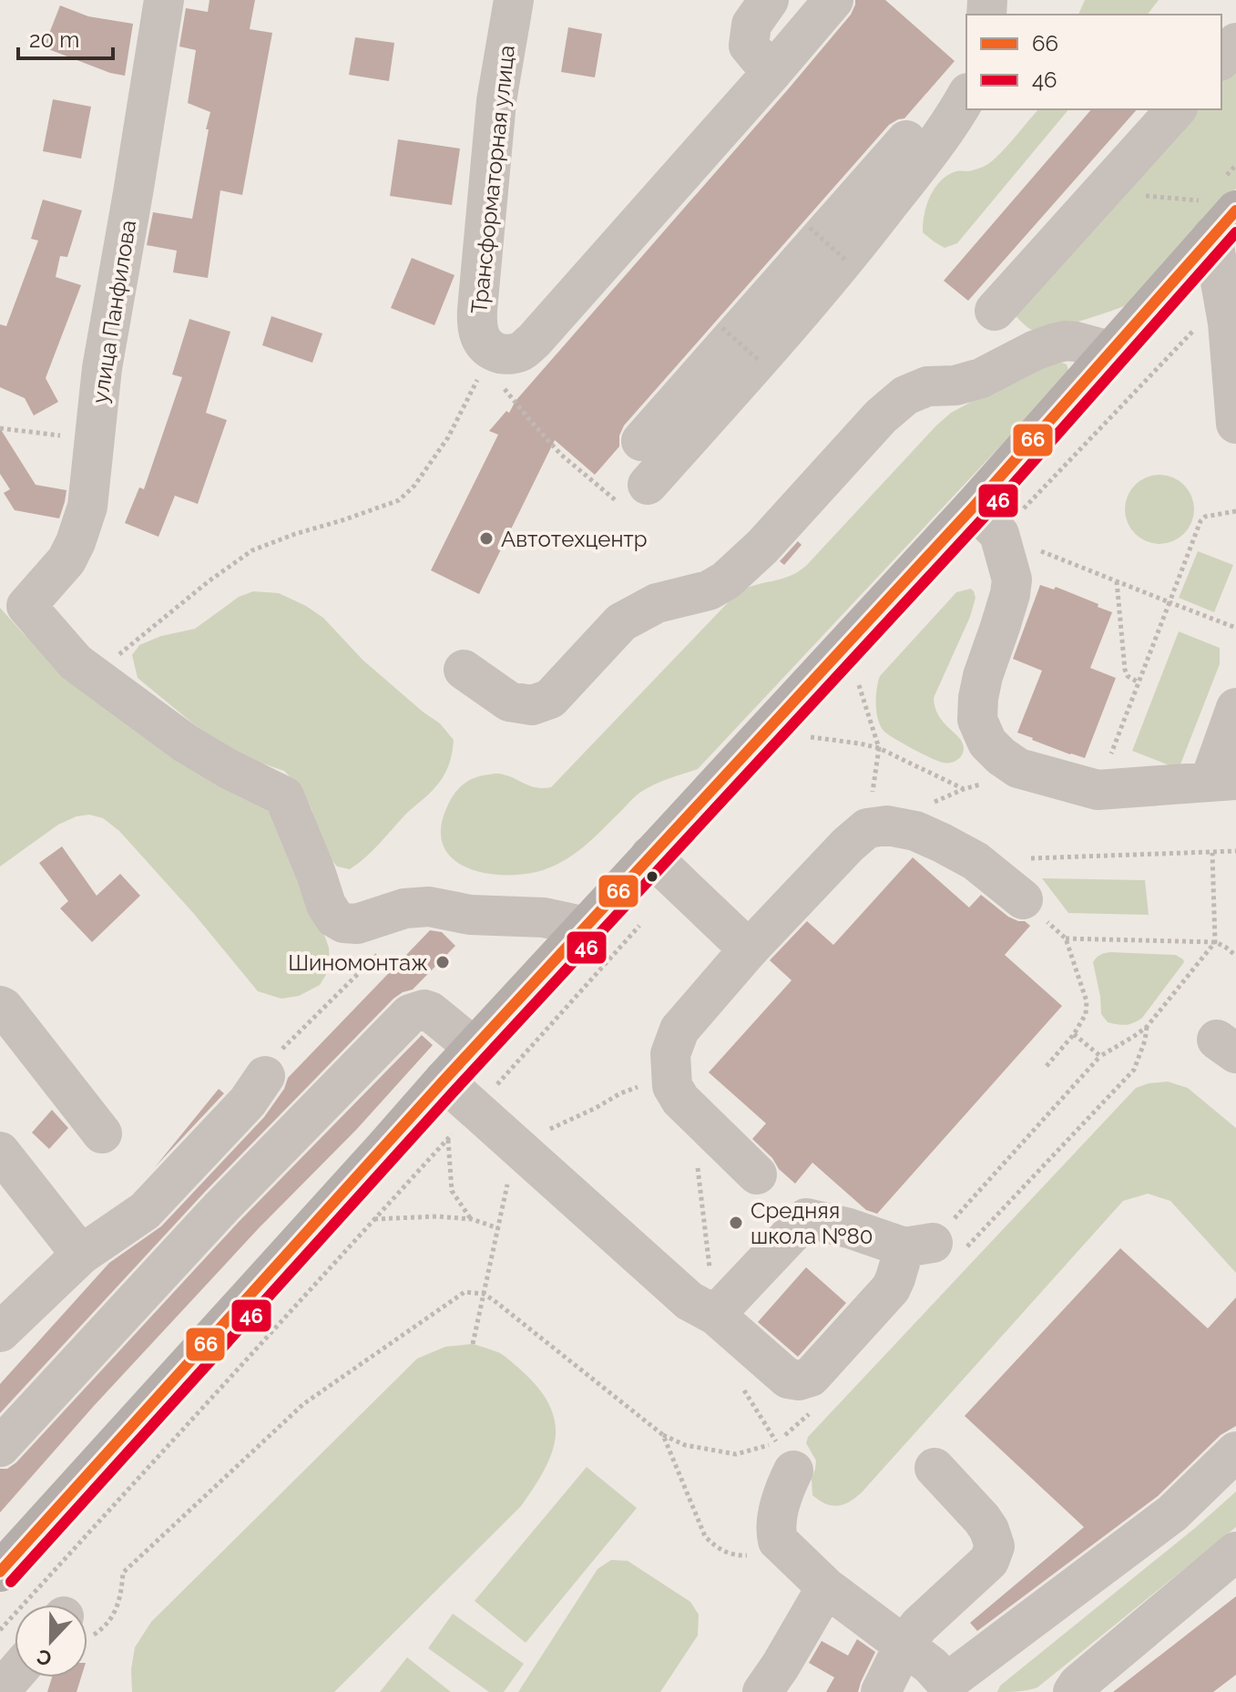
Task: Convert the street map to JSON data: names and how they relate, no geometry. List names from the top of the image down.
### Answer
{
  "streets": {
    "street": ["Трансформаторная улица", "улица Панфилова"]
  },
  "places": ["Автотехцентр", "Шиномонтаж", "Средняя школа №80"],
  "lines": ["transit line 66", "transit line 46"],
  "legend": ["66", "46"],
  "scale_bar": "20 m",
  "north": "bottom"
}
